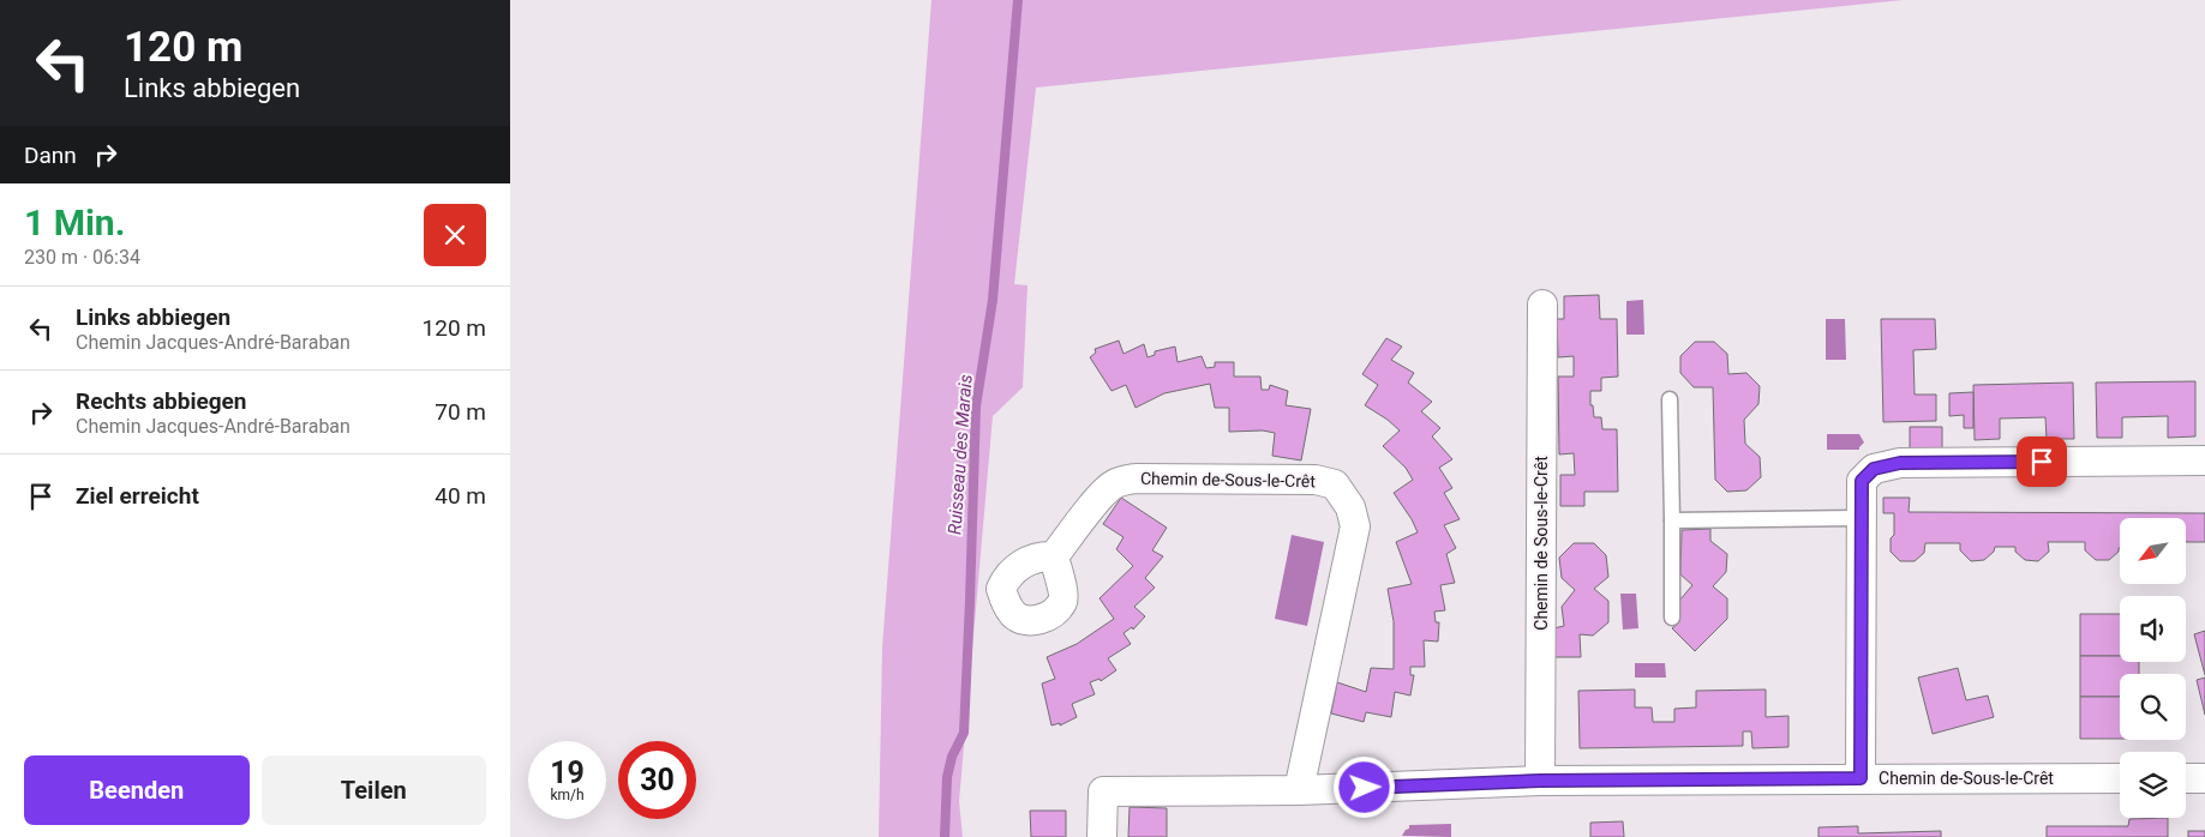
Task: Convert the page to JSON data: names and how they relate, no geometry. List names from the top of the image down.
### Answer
{
  "streets": {
    "street": ["Chemin de-Sous-le-Crêt", "Chemin de Sous-le-Crêt"]
  },
  "crossings": [
    ["Chemin de-Sous-le-Crêt", "Chemin de Sous-le-Crêt"]
  ],
  "water": ["Ruisseau des Marais"],
  "north": "bottom left",
  "page": {
    "turn": ["120 m", "Links abbiegen"],
    "then": "Dann",
    "heading": ["1 Min.", "230 m · 06:34"],
    "list": [
      {
        "name": "Links abbiegen",
        "note": "Chemin Jacques-André-Baraban",
        "value": "120 m"
      },
      {
        "name": "Rechts abbiegen",
        "note": "Chemin Jacques-André-Baraban",
        "value": "70 m"
      },
      {
        "name": "Ziel erreicht",
        "value": "40 m"
      }
    ],
    "speed": "19 km/h",
    "limit": "30",
    "buttons": ["Beenden", "Teilen"]
  }
}
